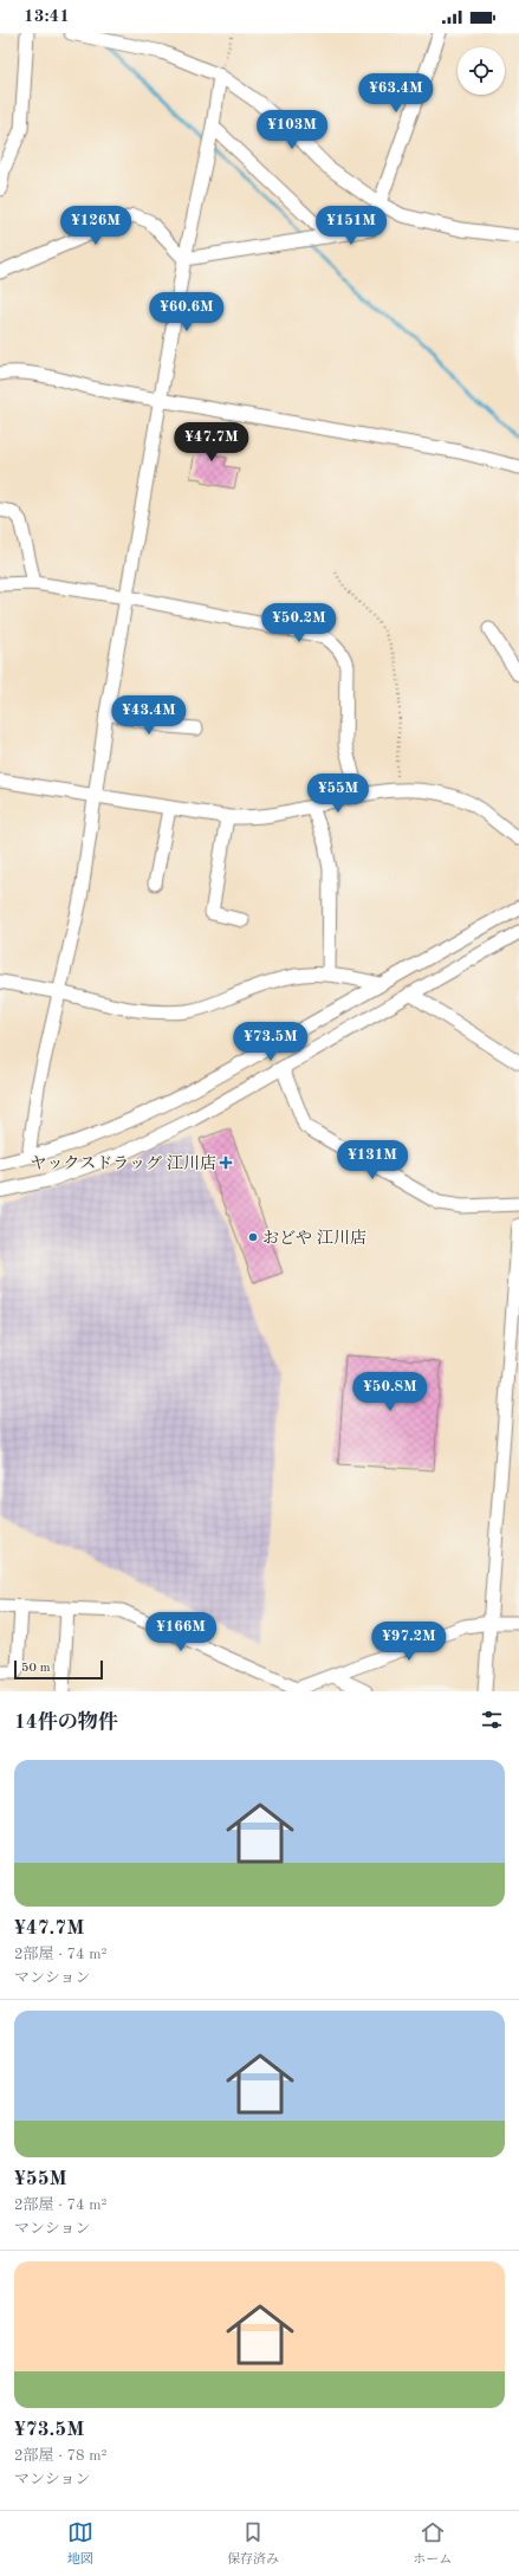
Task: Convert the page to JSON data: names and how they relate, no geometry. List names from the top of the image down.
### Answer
{
  "places": {
    "health": ["ヤックスドラッグ 江川店"],
    "other": ["おどや 江川店"]
  },
  "scale_bar": "50 m",
  "page": {
    "status": "13:41",
    "price": [
      "¥63.4M",
      "¥103M",
      "¥126M",
      "¥151M",
      "¥60.6M",
      "¥47.7M",
      "¥50.2M",
      "¥43.4M",
      "¥55M",
      "¥73.5M",
      "¥131M",
      "¥50.8M",
      "¥166M",
      "¥97.2M"
    ],
    "scale": "50 m",
    "heading": "14件の物件",
    "list": [
      {
        "name": "¥47.7M",
        "note": "2部屋 · 74 m² · マンション"
      },
      {
        "name": "¥55M",
        "note": "2部屋 · 74 m² · マンション"
      },
      {
        "name": "¥73.5M",
        "note": "2部屋 · 78 m² · マンション"
      }
    ],
    "tabs": ["地図", "保存済み", "ホーム"]
  }
}
